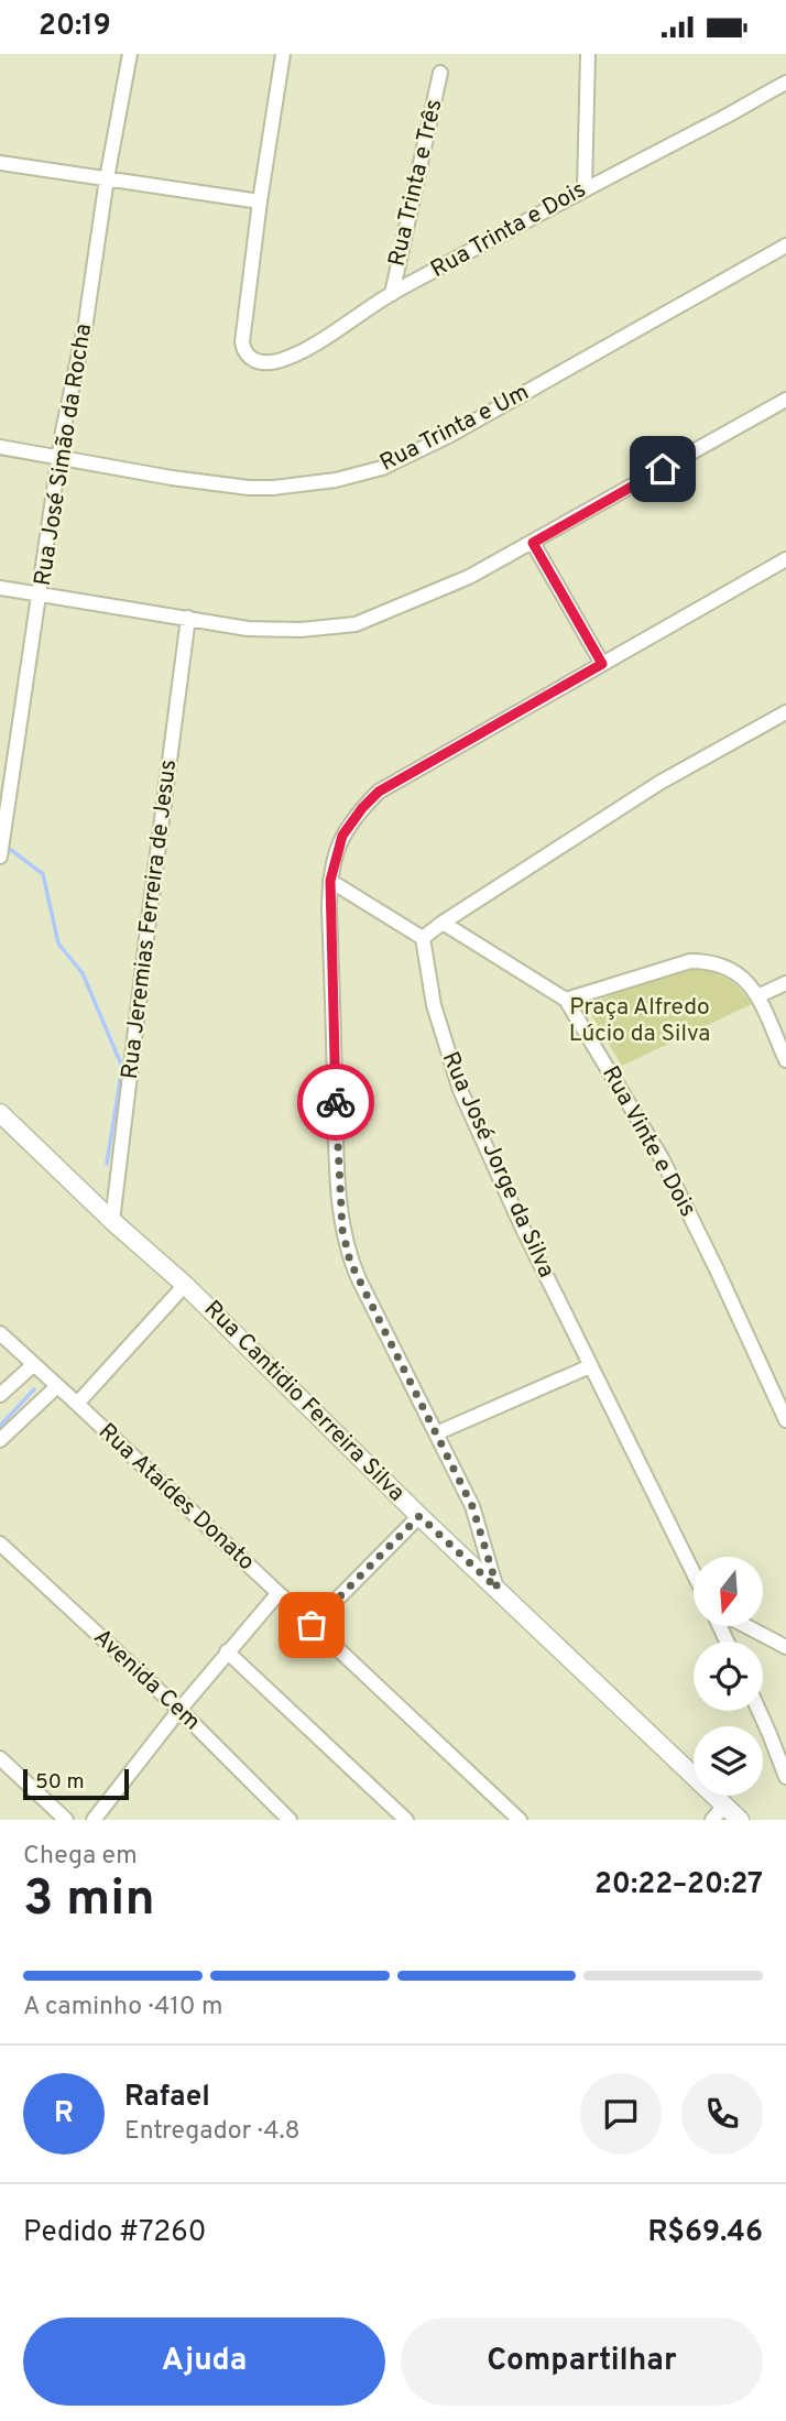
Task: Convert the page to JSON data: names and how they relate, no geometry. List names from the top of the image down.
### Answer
{
  "streets": {
    "street": [
      "Rua Trinta e Três",
      "Rua Trinta e Dois",
      "Rua Trinta e Um",
      "Rua José Simão da Rocha",
      "Rua Jeremias Ferreira de Jesus",
      "Rua Vinte e Dois",
      "Rua José Jorge da Silva",
      "Rua Cantidio Ferreira Silva",
      "Rua Ataídes Donato",
      "Avenida Cem"
    ]
  },
  "crossings": [
    ["Rua Trinta e Três", "Rua Trinta e Dois"],
    ["Rua Trinta e Um", "Rua José Simão da Rocha"],
    ["Rua Jeremias Ferreira de Jesus", "Rua Cantidio Ferreira Silva"]
  ],
  "parks": ["Praça Alfredo Lúcio da Silva"],
  "scale_bar": "50 m",
  "north": "bottom",
  "page": {
    "status": "20:19",
    "scale": "50 m",
    "heading": ["3 min", "Chega em", "20:22–20:27"],
    "panel": [
      "Rafael",
      "Entregador · 4.8",
      "Pedido #7260",
      "R$69.46"
    ],
    "bar": "A caminho · 410 m",
    "round": "R",
    "buttons": ["Ajuda", "Compartilhar"]
  }
}
